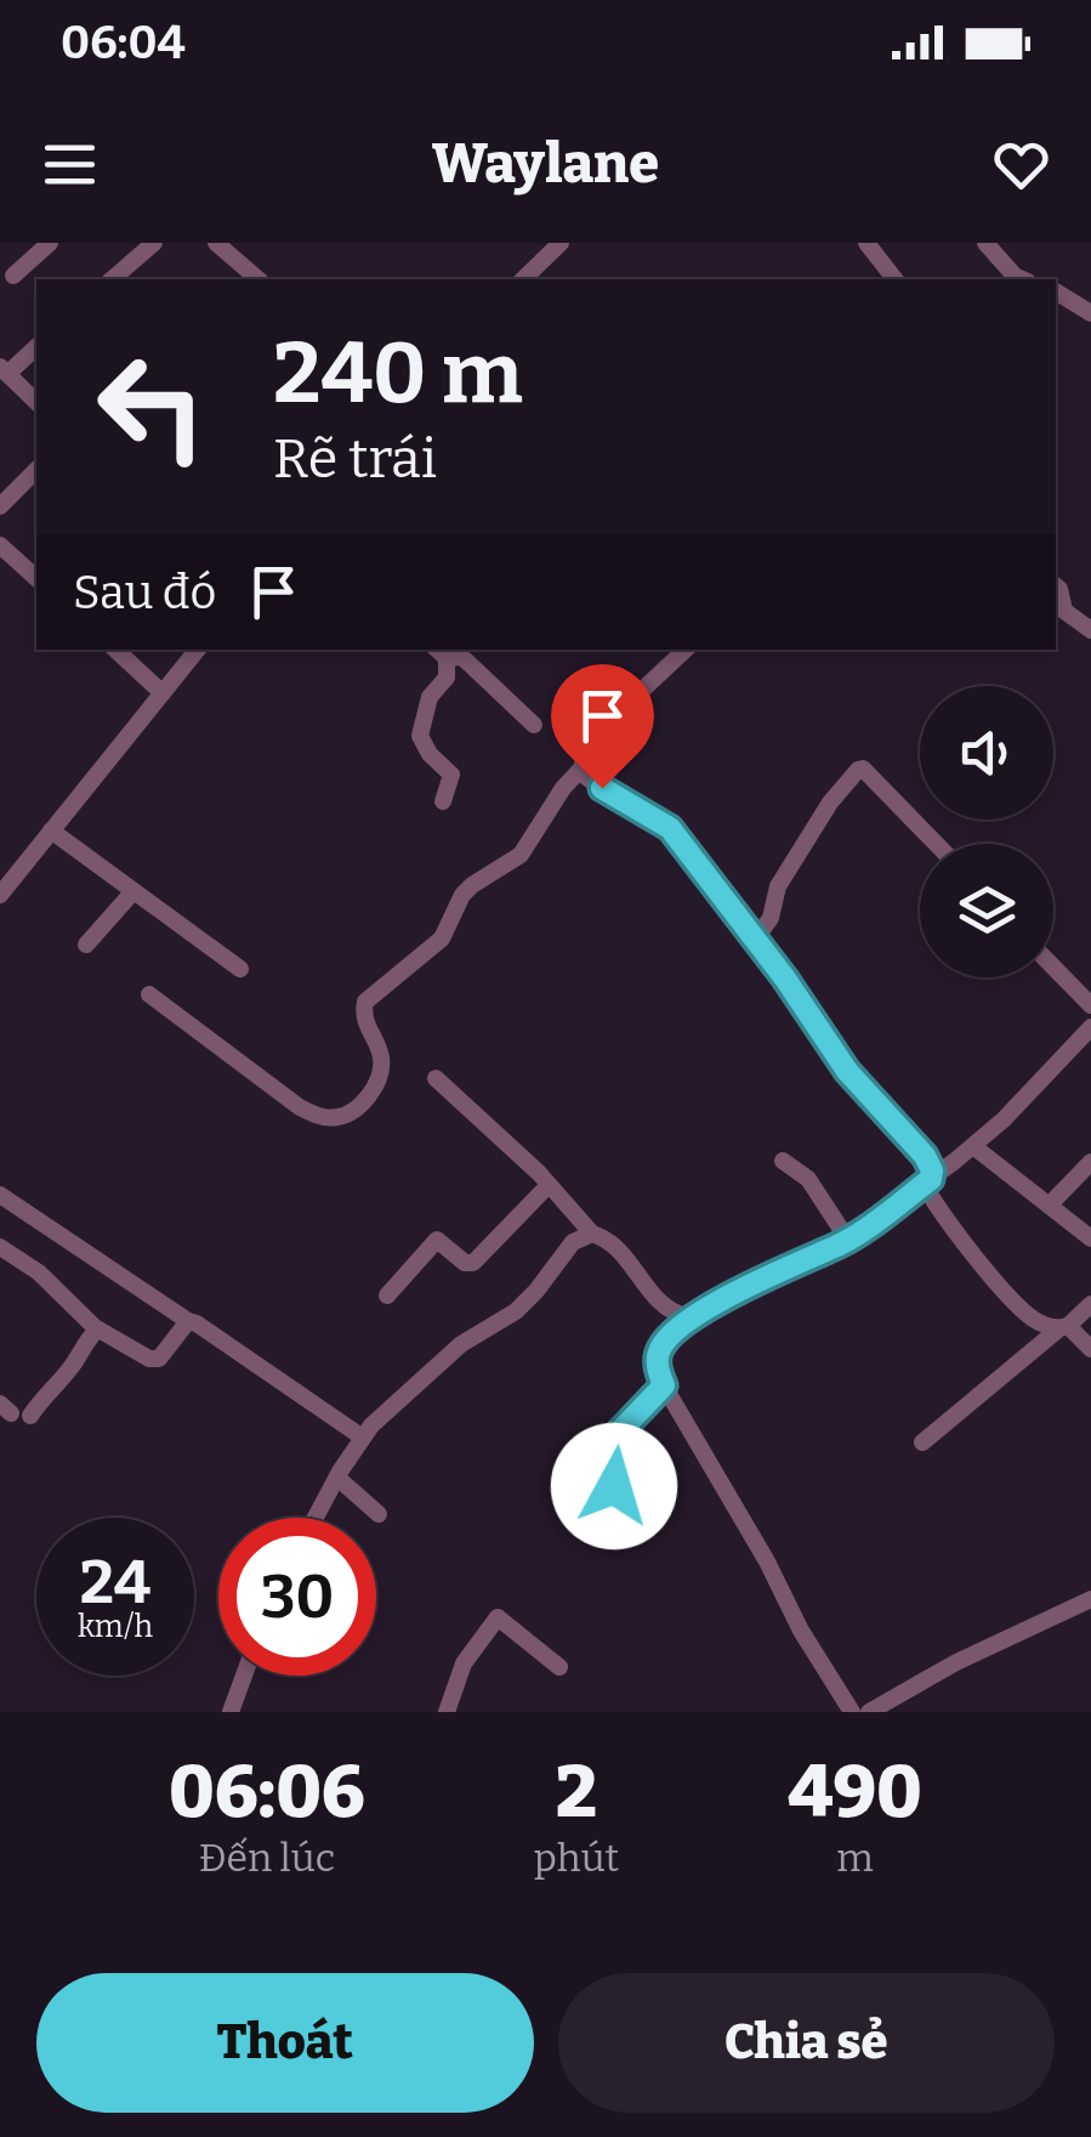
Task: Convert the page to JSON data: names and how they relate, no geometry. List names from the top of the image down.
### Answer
{
  "page": {
    "status": "06:04",
    "header": "Waylane",
    "turn": ["240 m", "Rẽ trái"],
    "then": "Sau đó",
    "speed": "24 km/h",
    "limit": "30",
    "eta": [
      "06:06",
      "Đến lúc",
      "2",
      "phút",
      "490",
      "m"
    ],
    "buttons": ["Thoát", "Chia sẻ"]
  }
}
